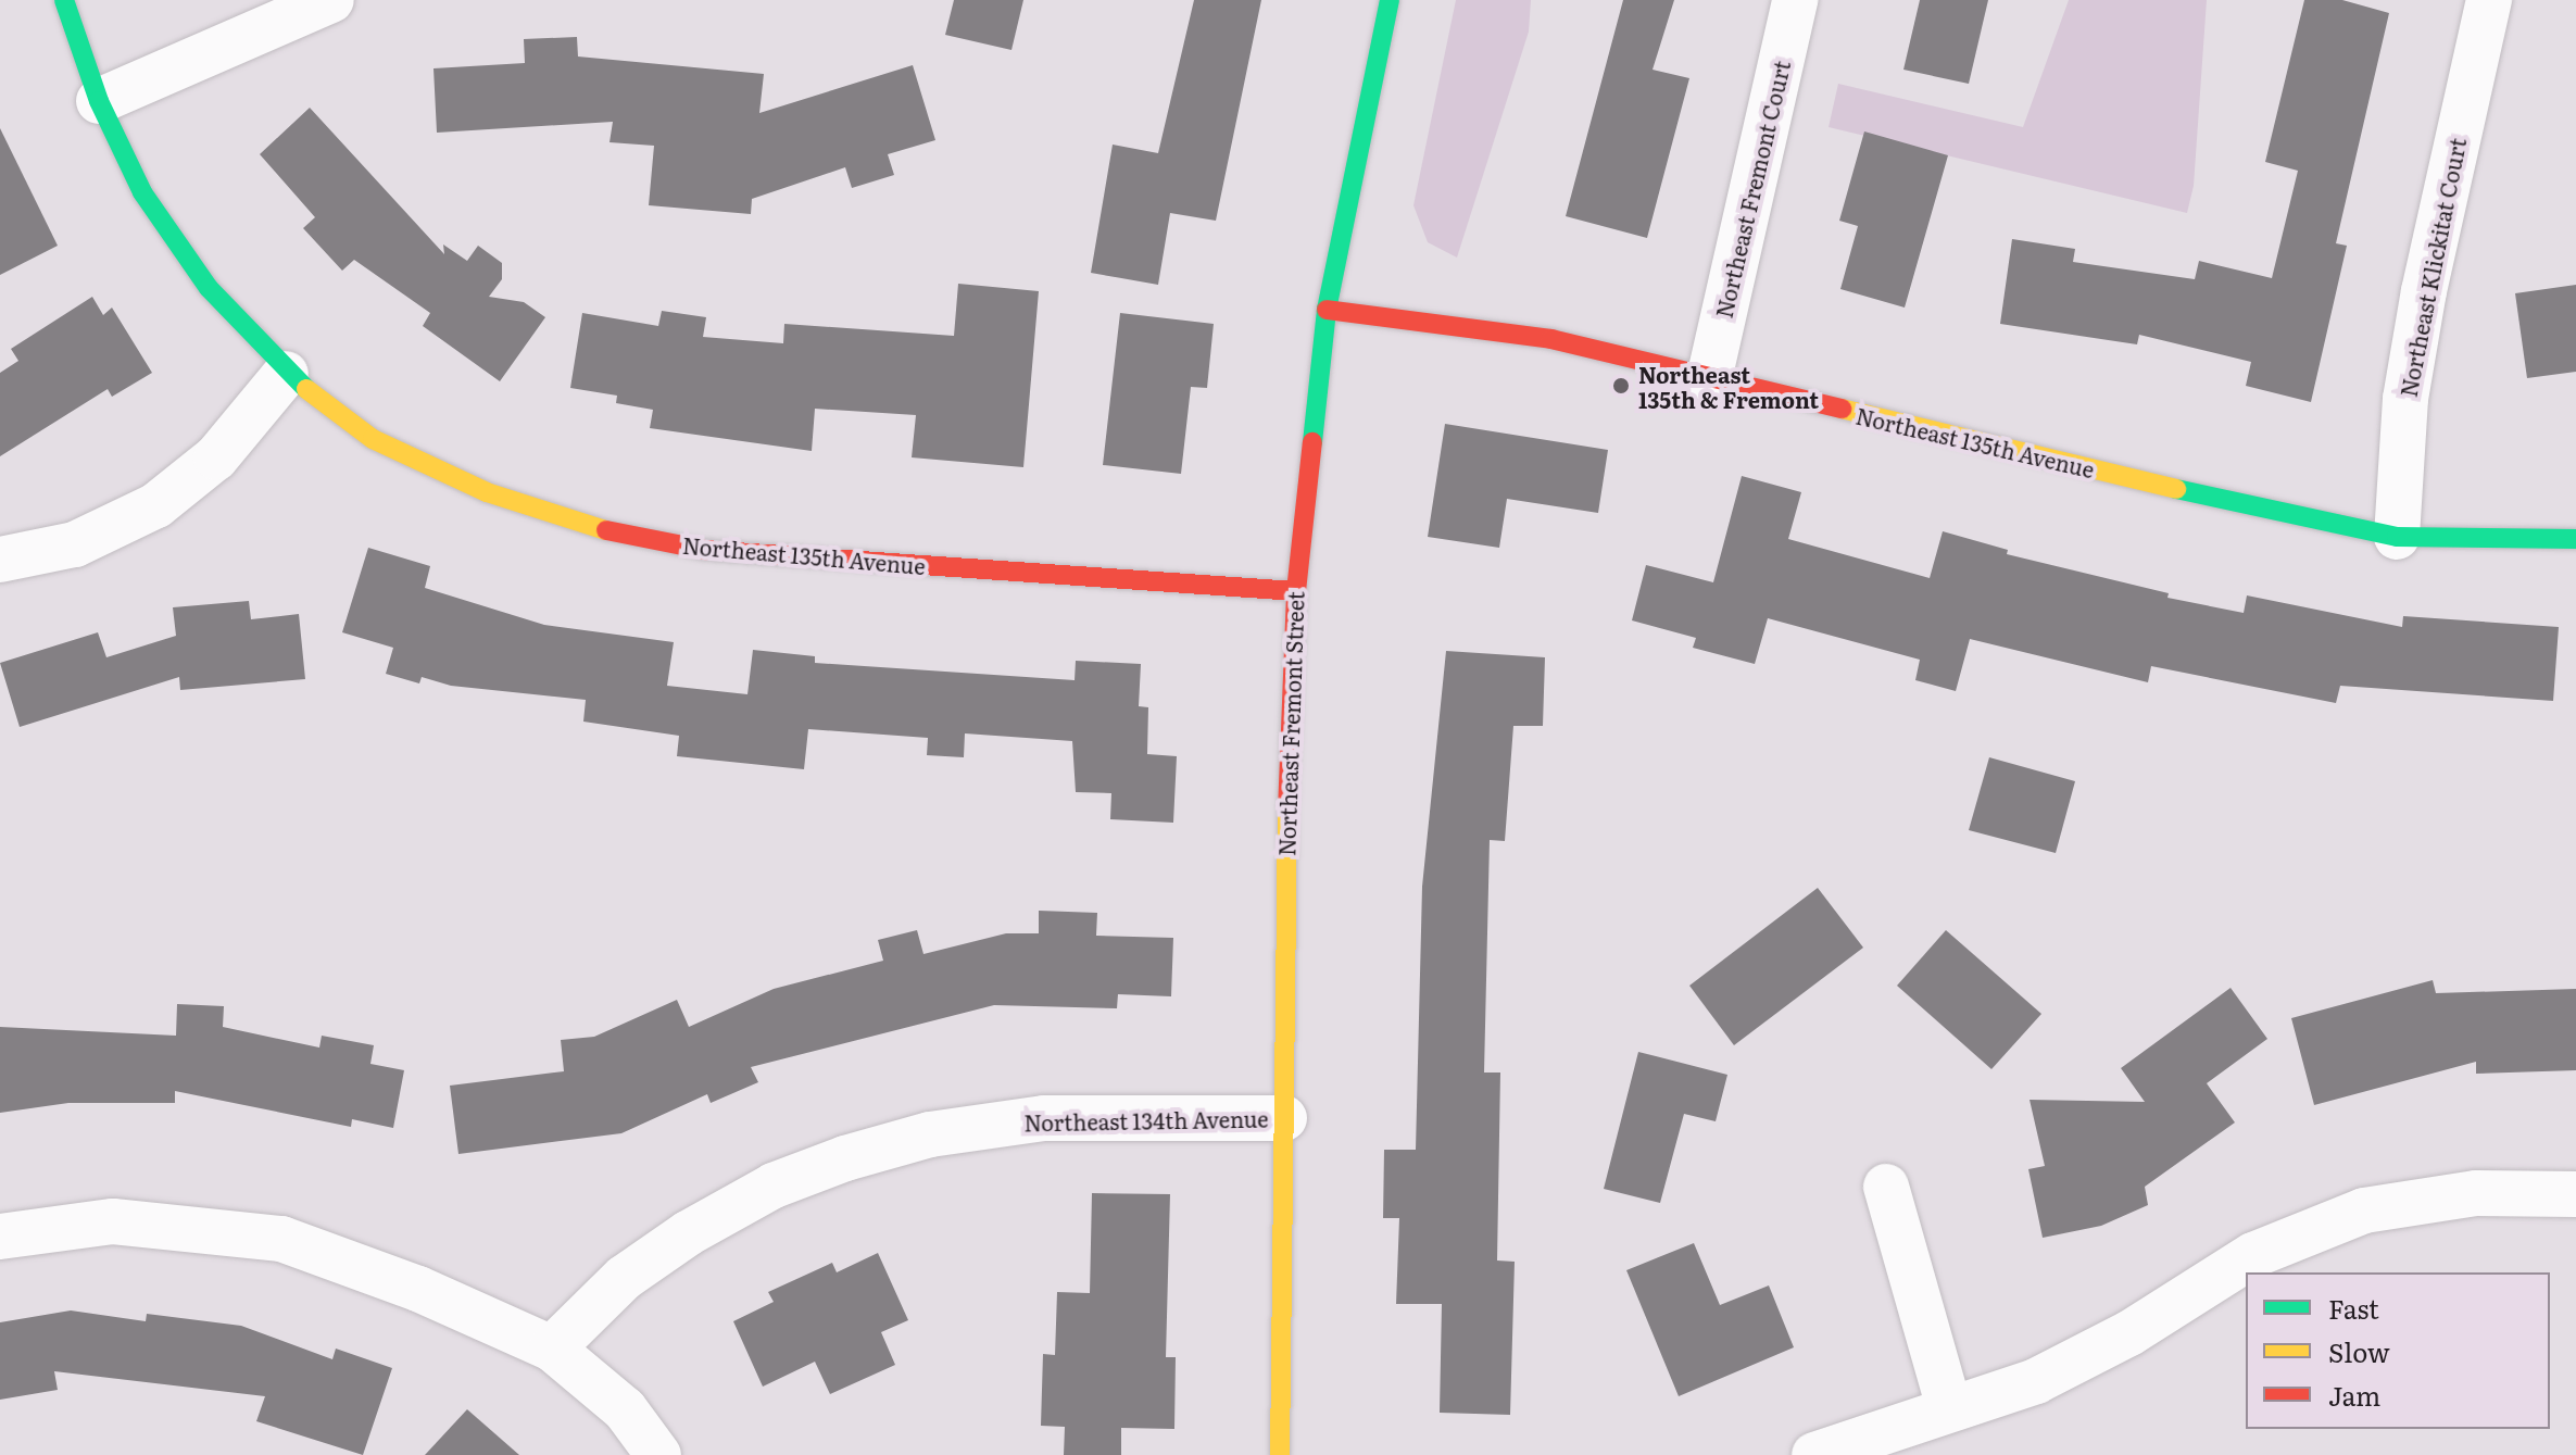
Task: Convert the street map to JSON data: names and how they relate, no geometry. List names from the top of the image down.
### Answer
{
  "streets": {
    "street": [
      "Northeast Fremont Court",
      "Northeast Klickitat Court",
      "Northeast 135th Avenue",
      "Northeast Fremont Street",
      "Northeast 134th Avenue"
    ]
  },
  "crossings": [
    ["Northeast Fremont Court", "Northeast 135th Avenue"],
    ["Northeast Klickitat Court", "Northeast 135th Avenue"],
    ["Northeast 135th Avenue", "Northeast Fremont Street"],
    ["Northeast Fremont Street", "Northeast 134th Avenue"]
  ],
  "places": ["Northeast 135th & Fremont"],
  "legend": ["Fast", "Slow", "Jam"]
}
